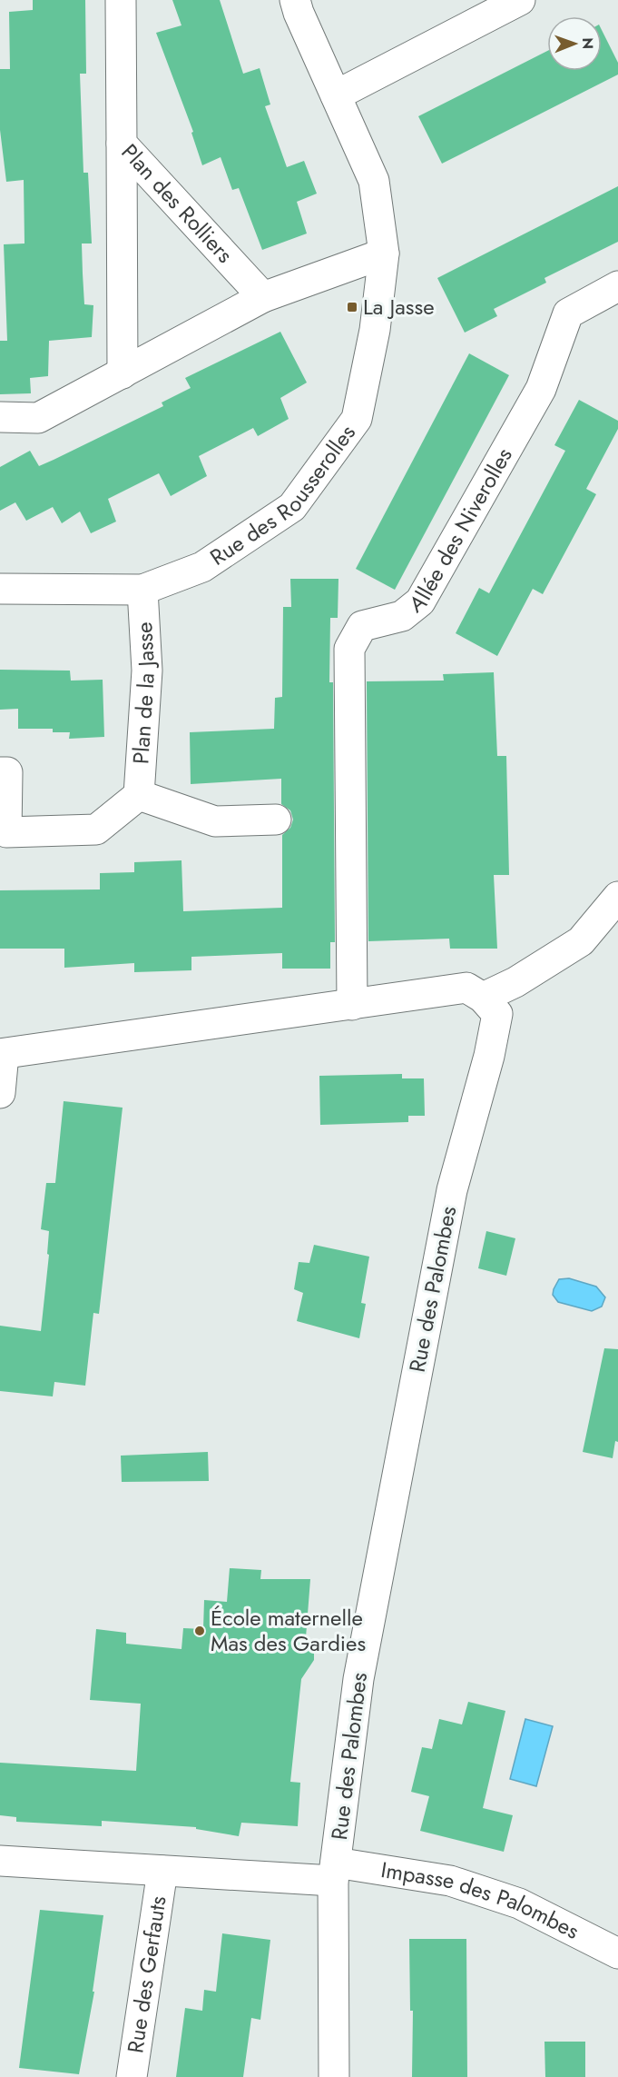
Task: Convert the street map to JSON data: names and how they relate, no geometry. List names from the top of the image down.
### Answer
{
  "streets": {
    "street": [
      "Plan des Rolliers",
      "Rue des Rousserolles",
      "Allée des Niverolles",
      "Plan de la Jasse",
      "Rue des Palombes",
      "Impasse des Palombes",
      "Rue des Gerfauts"
    ]
  },
  "crossings": [
    ["Rue des Rousserolles", "Plan de la Jasse"],
    ["Rue des Palombes", "Impasse des Palombes"],
    ["Rue des Palombes", "Rue des Gerfauts"],
    ["Impasse des Palombes", "Rue des Gerfauts"]
  ],
  "places": {
    "transit": ["La Jasse"],
    "other": ["École maternelle Mas des Gardies"]
  },
  "north": "right"
}
